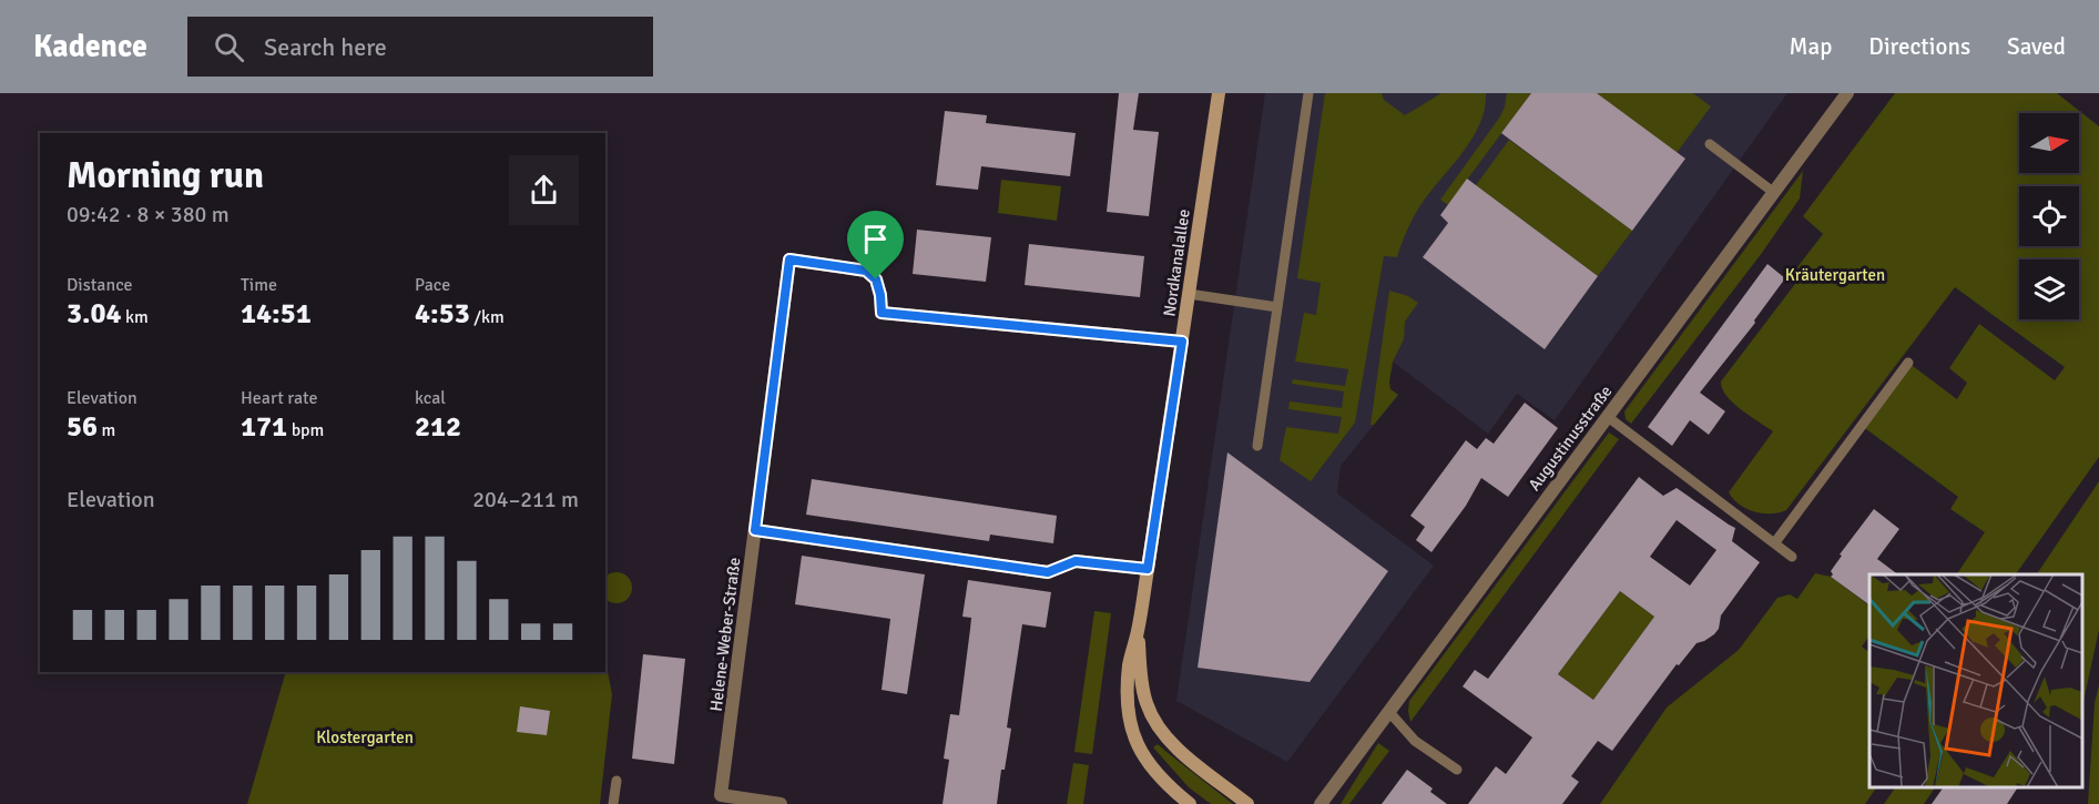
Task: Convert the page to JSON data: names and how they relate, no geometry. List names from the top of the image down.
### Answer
{
  "streets": {
    "main road": ["Nordkanalallee"],
    "street": ["Augustinusstraße", "Helene-Weber-Straße"]
  },
  "crossings": [
    ["Nordkanalallee", "Helene-Weber-Straße"]
  ],
  "parks": ["Kräutergarten", "Klostergarten"],
  "north": "right",
  "page": {
    "header": "Kadence",
    "search": "Search here",
    "nav": ["Map", "Directions", "Saved"],
    "heading": ["Morning run", "09:42 · 8 × 380 m"],
    "stats": [
      ["Distance", "3.04 km"],
      ["Time", "14:51"],
      ["Pace", "4:53 /km"],
      ["Elevation", "56 m"],
      ["Heart rate", "171 bpm"],
      ["kcal", "212"]
    ],
    "chart": ["Elevation", "204–211 m"]
  }
}
